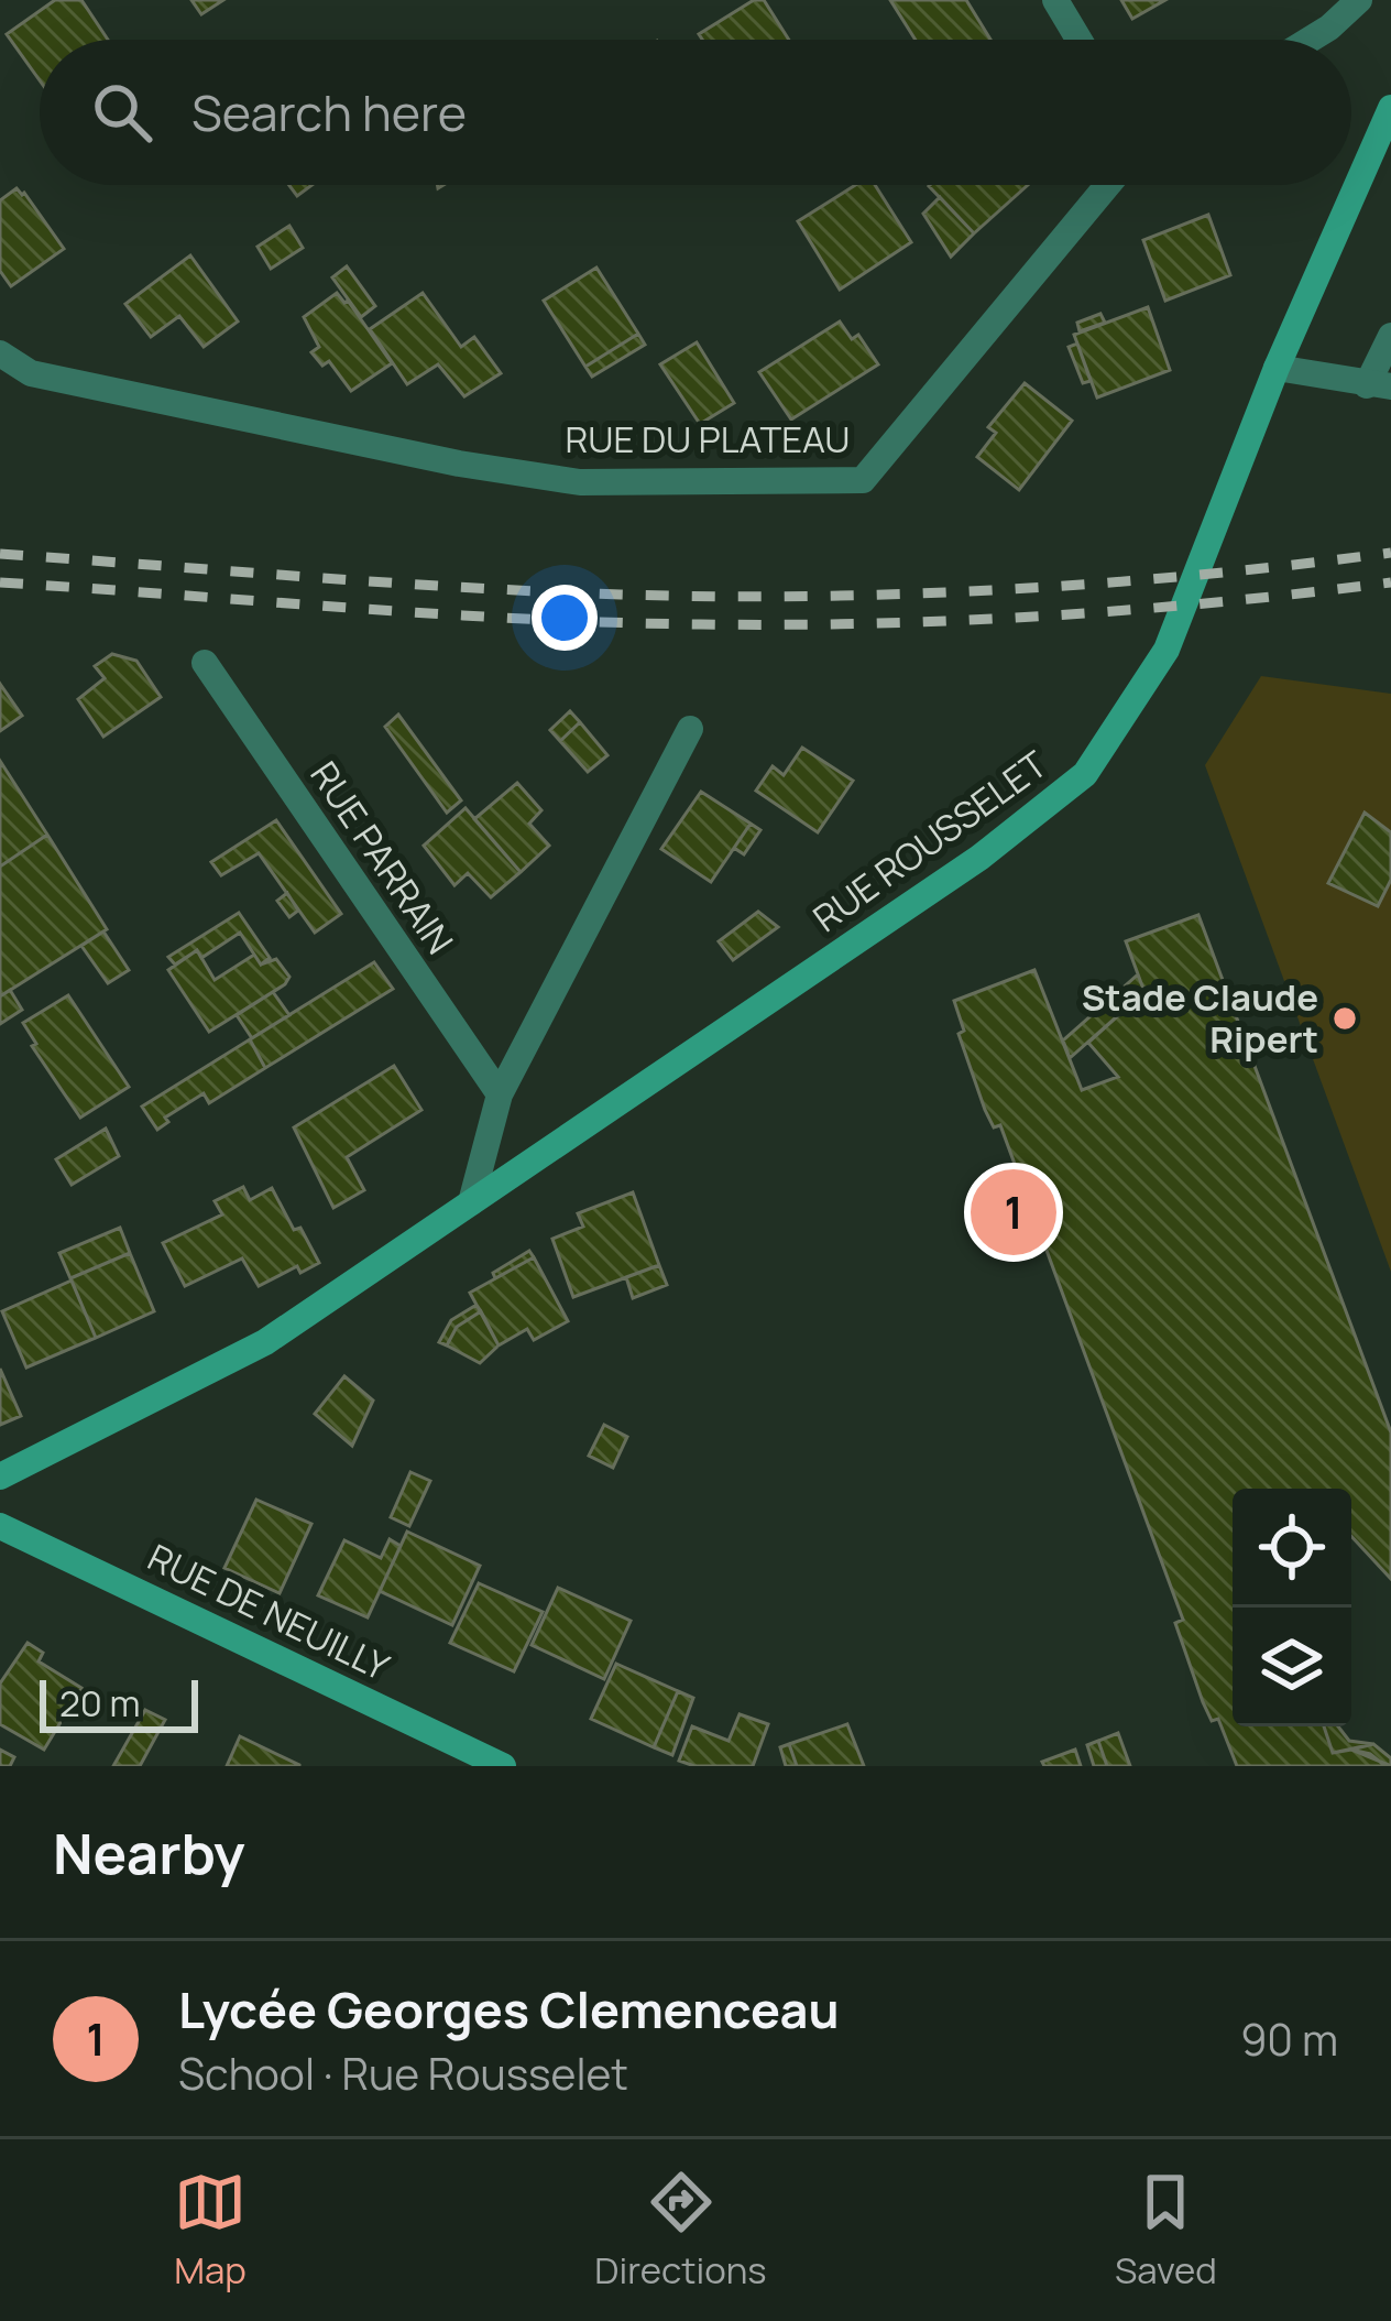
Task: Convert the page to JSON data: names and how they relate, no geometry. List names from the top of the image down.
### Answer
{
  "streets": {
    "street": [
      "RUE DU PLATEAU",
      "RUE ROUSSELET",
      "RUE PARRAIN",
      "RUE DE NEUILLY"
    ]
  },
  "places": ["Stade Claude Ripert"],
  "scale_bar": "20 m",
  "page": {
    "search": "Search here",
    "pins": "1",
    "scale": "20 m",
    "heading": "Nearby",
    "list": [
      {
        "mark": "1",
        "name": "Lycée Georges Clemenceau",
        "note": "School · Rue Rousselet",
        "value": "90 m"
      }
    ],
    "nav": ["Map", "Directions", "Saved"]
  }
}
